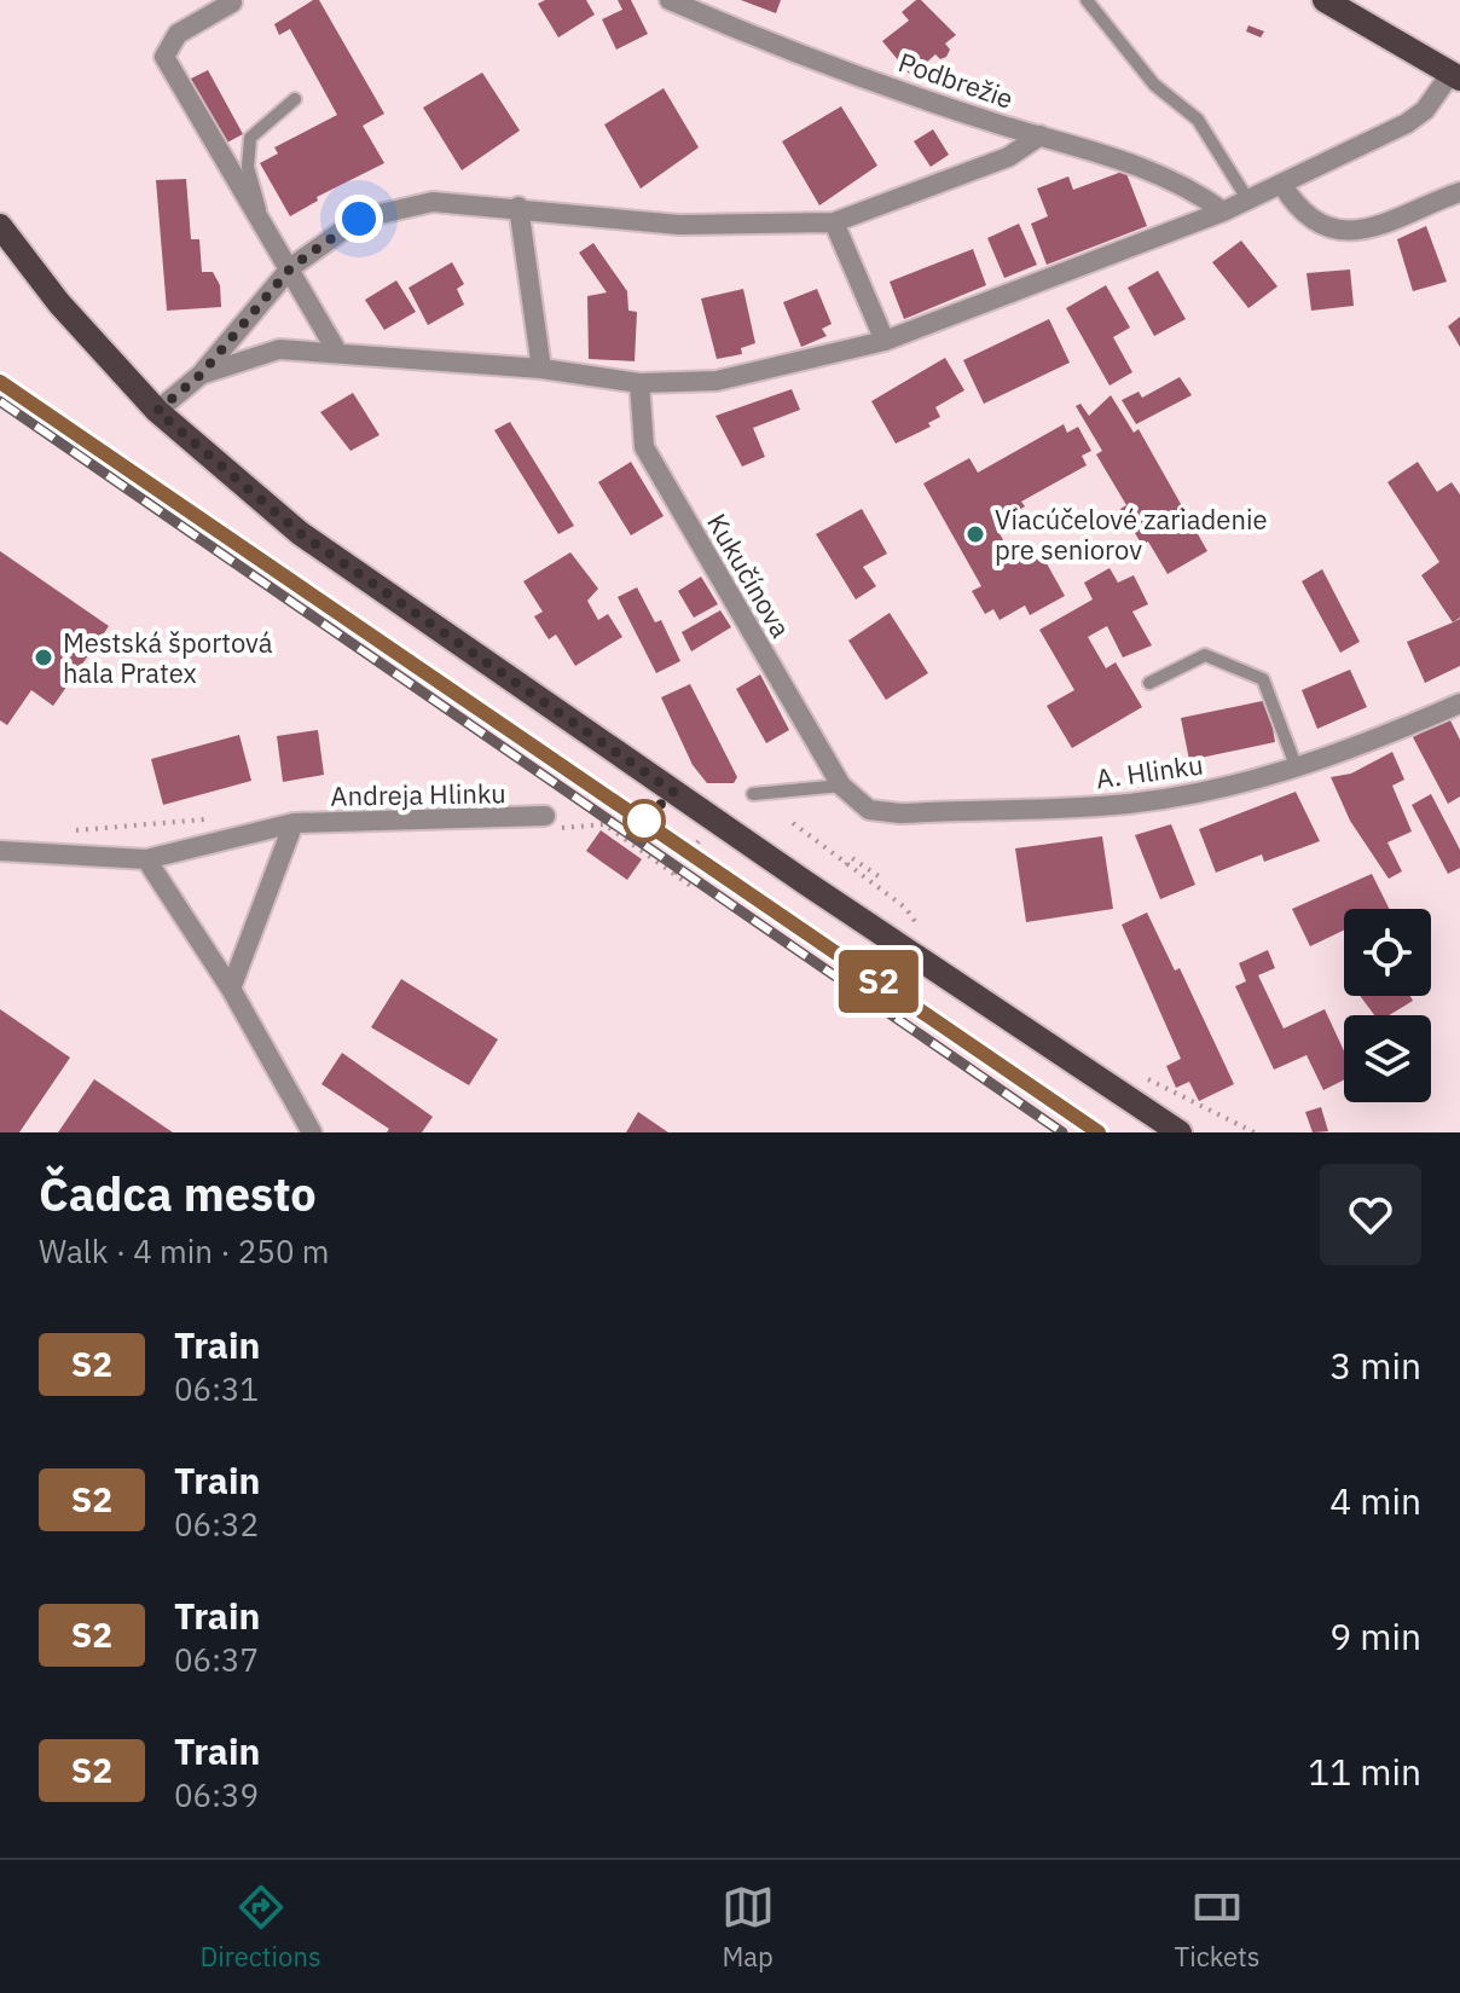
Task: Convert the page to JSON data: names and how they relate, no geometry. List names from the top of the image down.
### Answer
{
  "streets": {
    "street": [
      "Podbrežie",
      "Kukučínova",
      "A. Hlinku",
      "Andreja Hlinku"
    ]
  },
  "crossings": [
    ["Kukučínova", "A. Hlinku"]
  ],
  "places": ["Viacúčelové zariadenie pre seniorov", "Mestská športová hala Pratex"],
  "page": {
    "on_map": "S2",
    "heading": ["Čadca mesto", "Walk · 4 min · 250 m"],
    "list": [
      {
        "mark": "S2",
        "name": "Train",
        "note": "06:31",
        "value": "3 min"
      },
      {
        "mark": "S2",
        "name": "Train",
        "note": "06:32",
        "value": "4 min"
      },
      {
        "mark": "S2",
        "name": "Train",
        "note": "06:37",
        "value": "9 min"
      },
      {
        "mark": "S2",
        "name": "Train",
        "note": "06:39",
        "value": "11 min"
      }
    ],
    "tabs": ["Directions", "Map", "Tickets"]
  }
}
